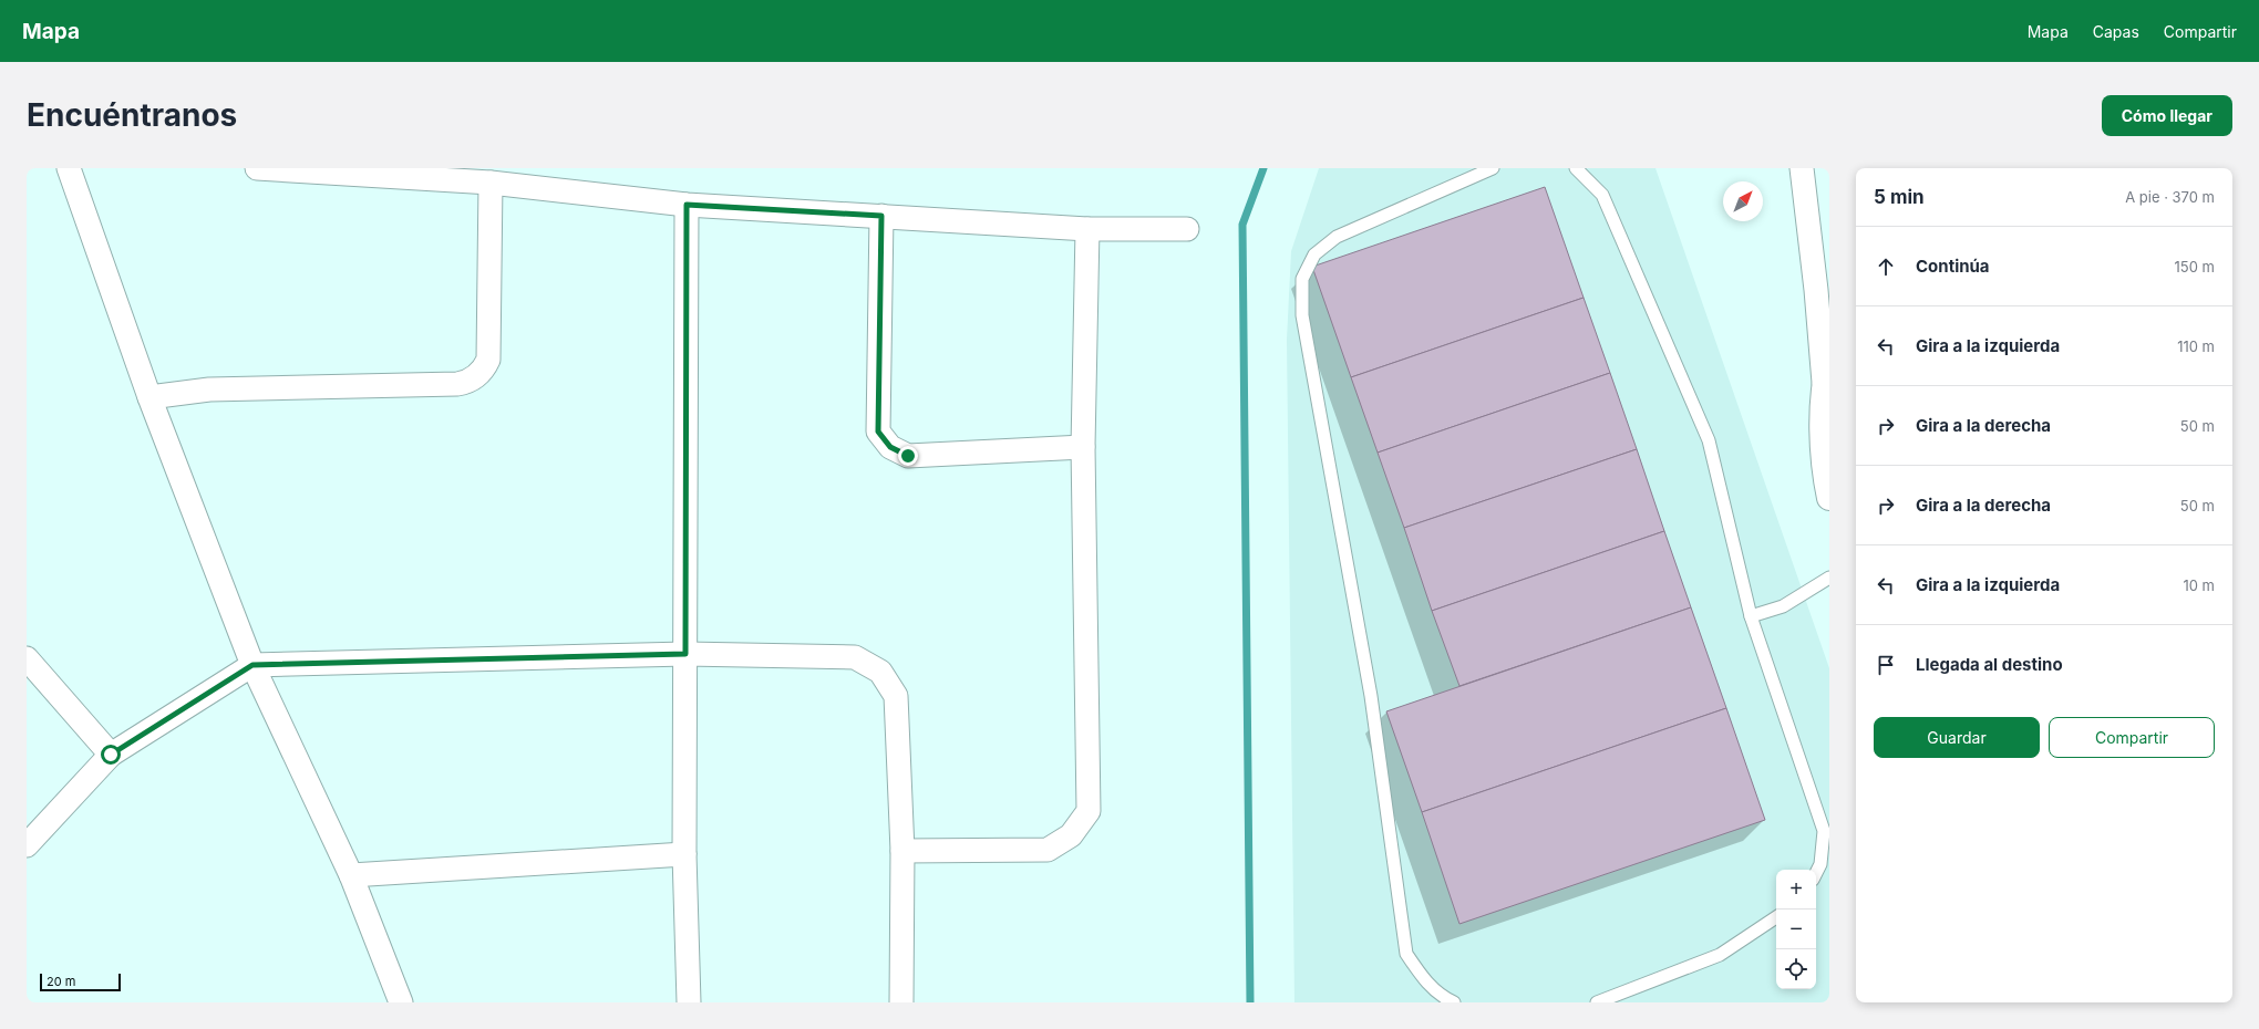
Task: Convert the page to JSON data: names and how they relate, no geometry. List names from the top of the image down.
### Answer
{
  "scale_bar": "20 m",
  "north": "top right",
  "page": {
    "header": "Mapa",
    "nav": ["Mapa", "Capas", "Compartir"],
    "buttons": [
      "Cómo llegar",
      ["Guardar", "Compartir"]
    ],
    "title": "Encuéntranos",
    "heading": ["5 min", "A pie · 370 m"],
    "list": [
      ["Continúa", "150 m"],
      ["Gira a la izquierda", "110 m"],
      ["Gira a la derecha", "50 m"],
      ["Gira a la derecha", "50 m"],
      ["Gira a la izquierda", "10 m"],
      "Llegada al destino"
    ],
    "map_buttons": ["+", "−"],
    "scale": "20 m"
  }
}
